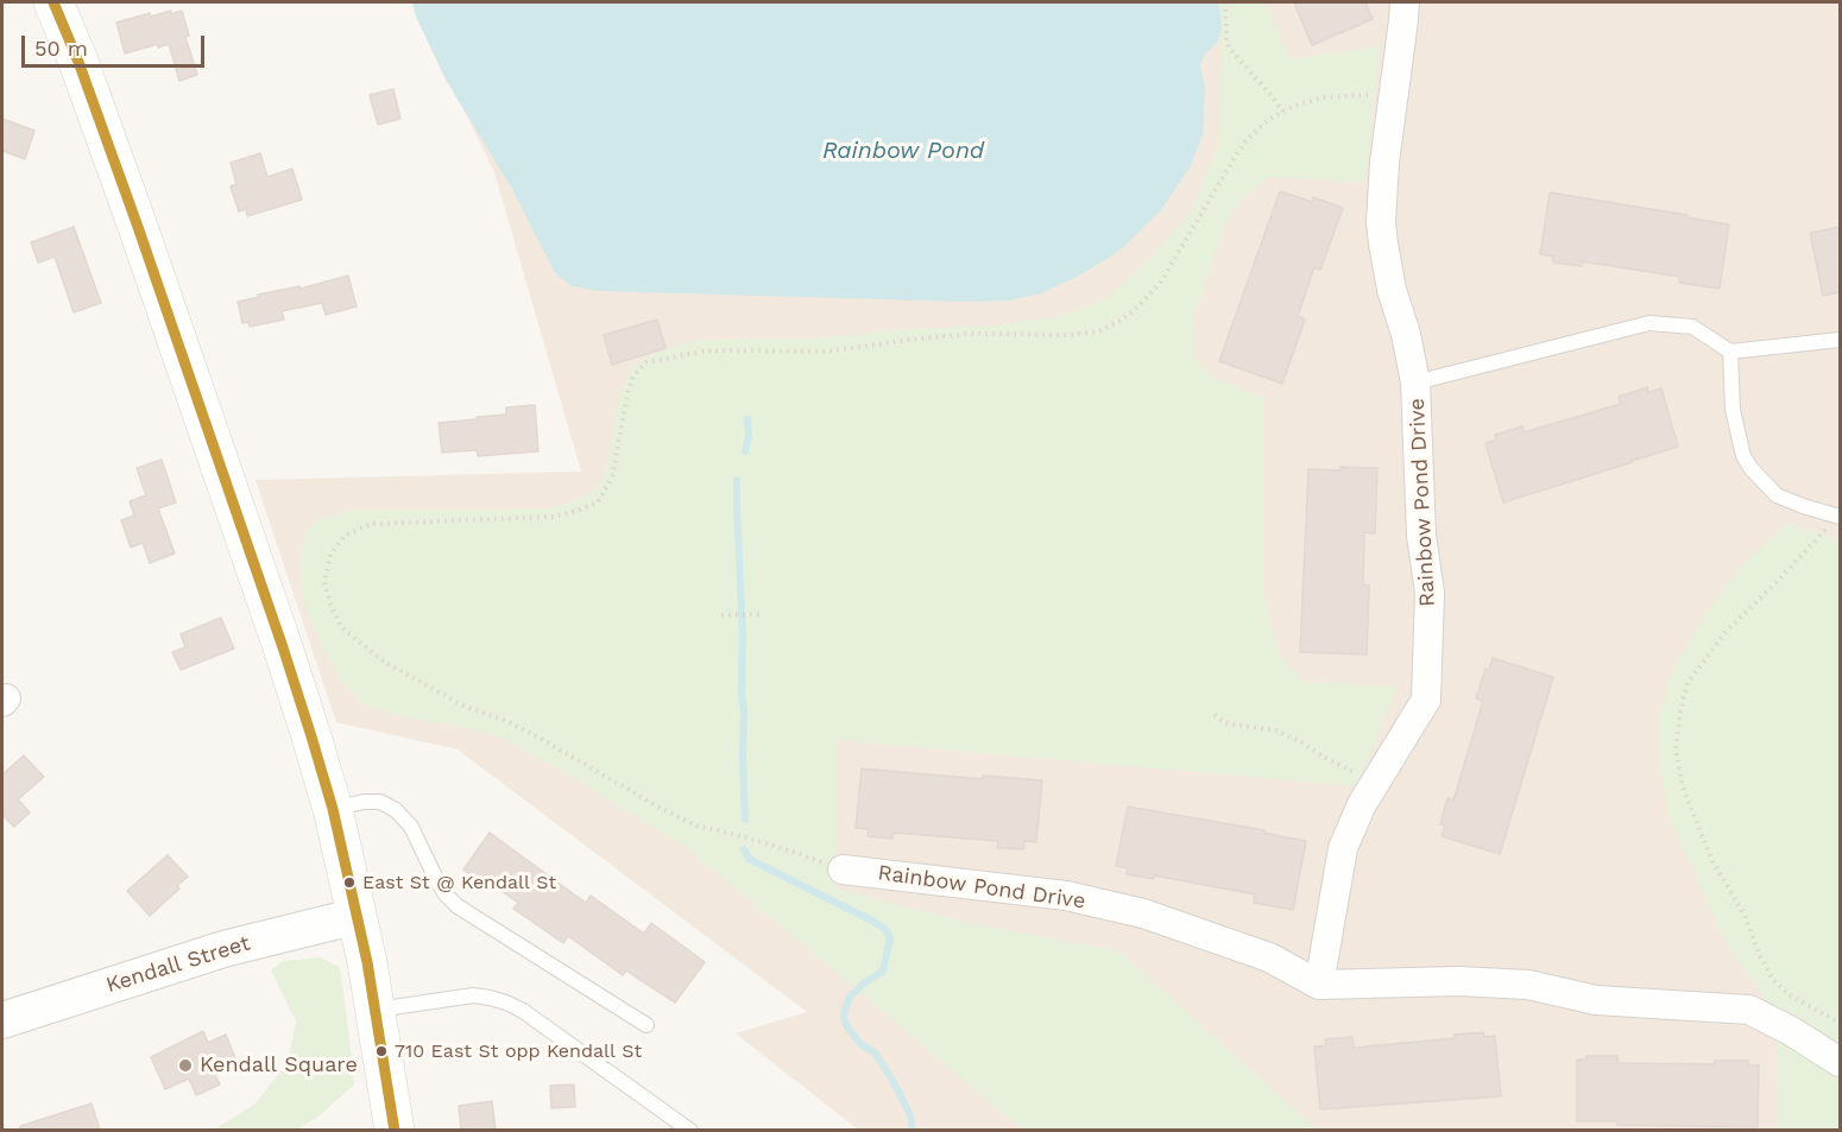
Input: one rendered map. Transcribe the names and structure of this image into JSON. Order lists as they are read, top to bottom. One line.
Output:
{"streets":{"street":["Rainbow Pond Drive","Kendall Street"]},"water":["Rainbow Pond"],"places":["East St @ Kendall St","710 East St opp Kendall St","Kendall Square"],"scale_bar":"50 m"}
